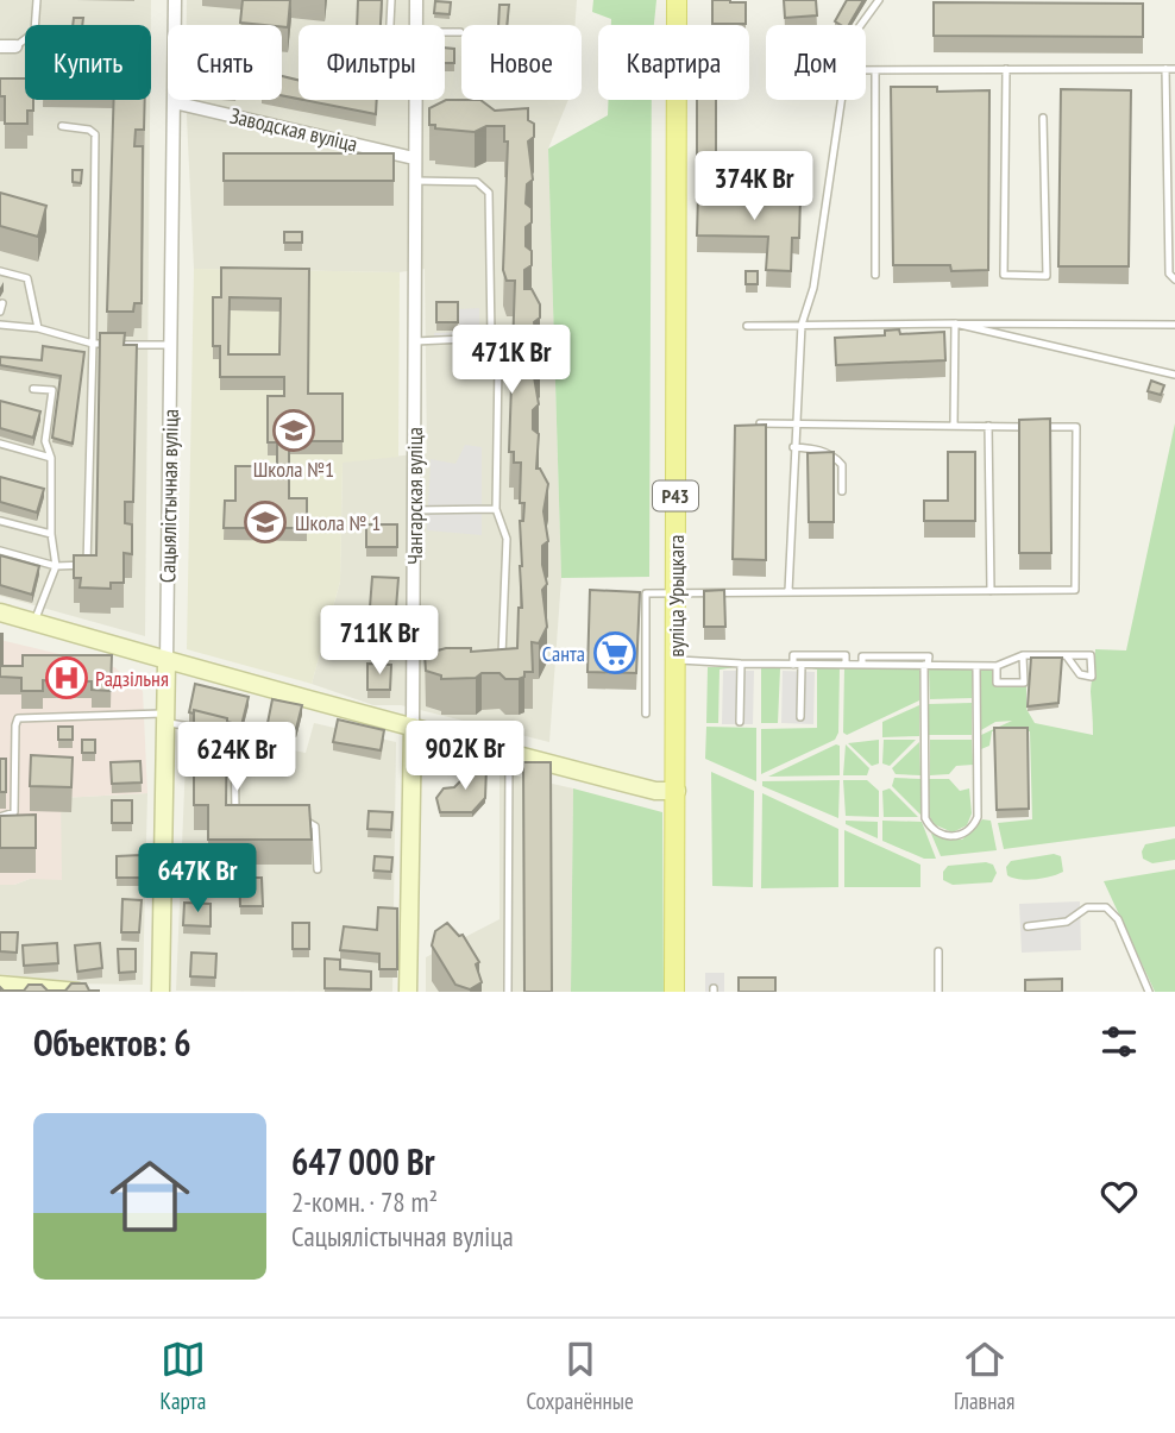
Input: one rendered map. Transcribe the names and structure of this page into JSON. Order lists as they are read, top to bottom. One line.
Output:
{"streets":{"main road":["Сацыялістычная вуліца","Чангарская вуліца","Р43","вуліца Урыцкага"],"street":["Заводская вуліца"]},"crossings":[["Заводская вуліца","Сацыялістычная вуліца"],["Заводская вуліца","Чангарская вуліца"]],"places":{"school or university":["Школа №1","Школа № 1"],"supermarket":["Санта"],"hospital":["Радзільня"]},"page":{"chip":["Купить","Снять","Фильтры","Новое","Квартира","Дом"],"price":["374K Br","471K Br","711K Br","902K Br","624K Br","647K Br"],"heading":"Объектов: 6","list":[{"name":"647 000 Br","note":"2-комн. · 78 m² · Сацыялістычная вуліца"}],"tabs":["Карта","Сохранённые","Главная"]}}
